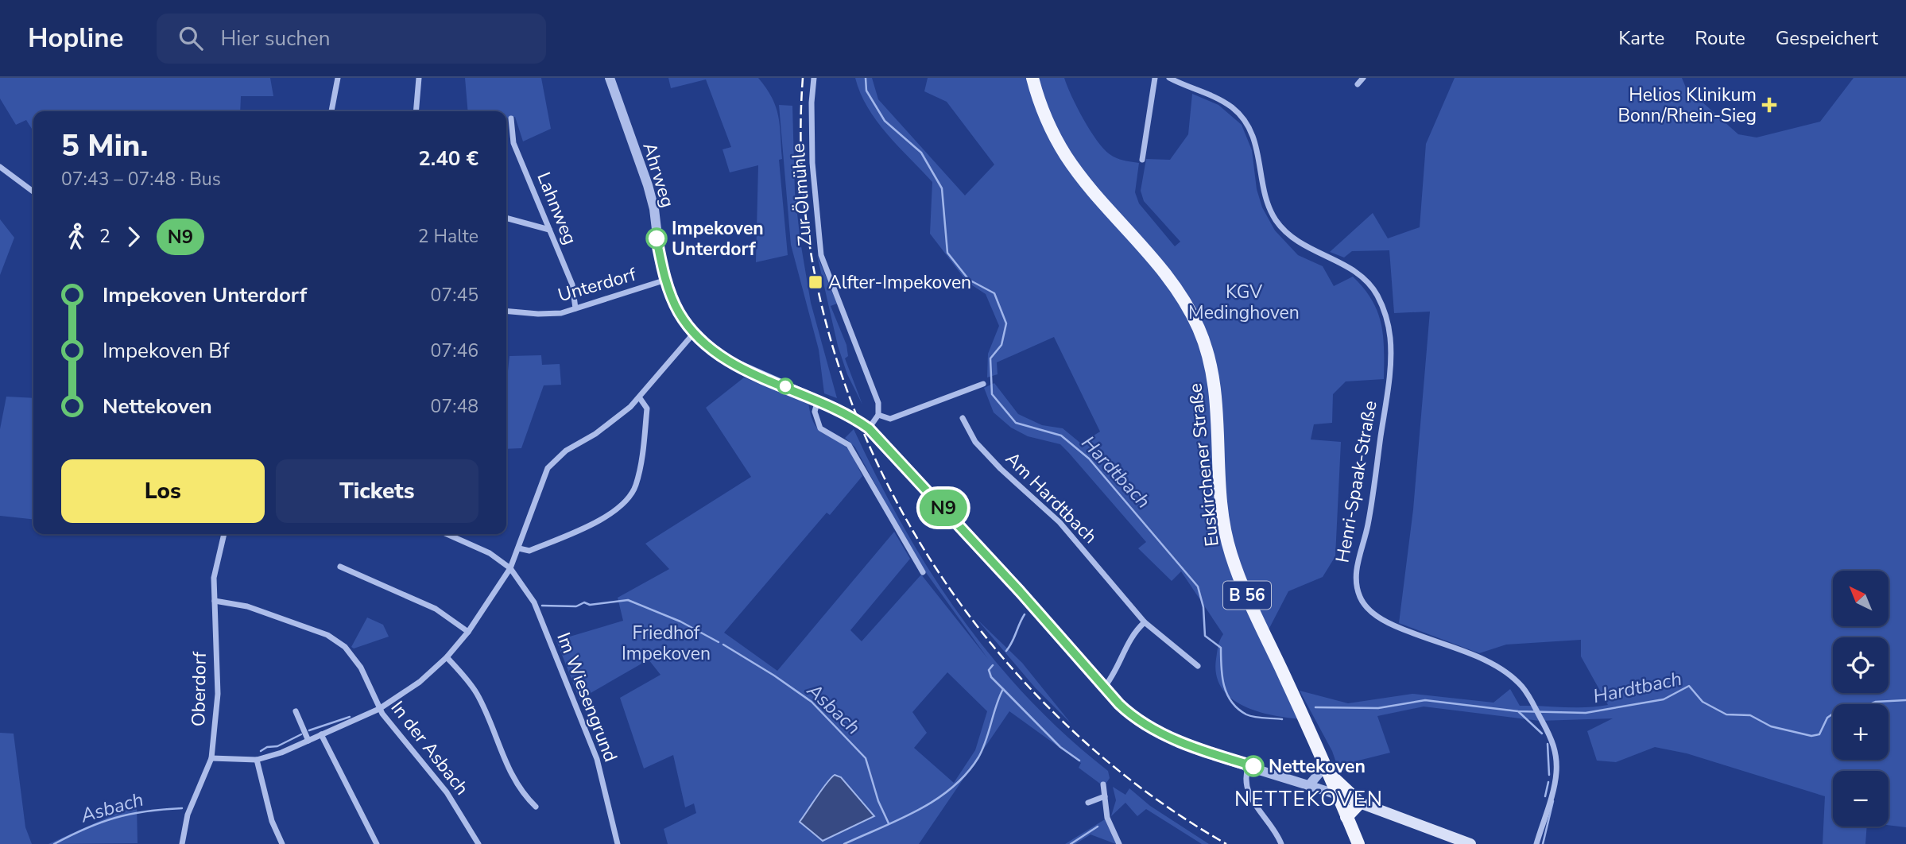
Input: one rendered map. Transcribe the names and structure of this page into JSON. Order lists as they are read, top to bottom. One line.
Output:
{"streets":{"main road":["Euskirchener Straße","B 56"],"street":["Ahrweg","Zur Ölmühle","Lahnweg","Unterdorf","Henri-Spaak-Straße","Am Hardtbach","Oberdorf","Im Wiesengrund","In der Asbach"]},"crossings":[["Ahrweg","Unterdorf"],["Ahrweg","Euskirchener Straße"],["Lahnweg","Unterdorf"],["Oberdorf","In der Asbach"]],"districts":["NETTEKOVEN"],"water":["Hardtbach","Asbach"],"parks":["KGV Medinghoven","Friedhof Impekoven"],"places":{"health":["Helios Klinikum Bonn/Rhein-Sieg"],"other":["Impekoven Unterdorf","Nettekoven"],"transit":["Alfter-Impekoven"]},"lines":["bus line N9"],"north":"top left","page":{"header":"Hopline","search":"Hier suchen","nav":["Karte","Route","Gespeichert"],"on_map":"N9","heading":["5 Min.","07:43 – 07:48 · Bus","2.40 €"],"legs":["2","N9","2 Halte"],"list":[{"name":"Impekoven Unterdorf","value":"07:45"},{"name":"Impekoven Bf","value":"07:46"},{"name":"Nettekoven","value":"07:48"}],"buttons":["Los","Tickets"],"map_buttons":["+","−"]}}
